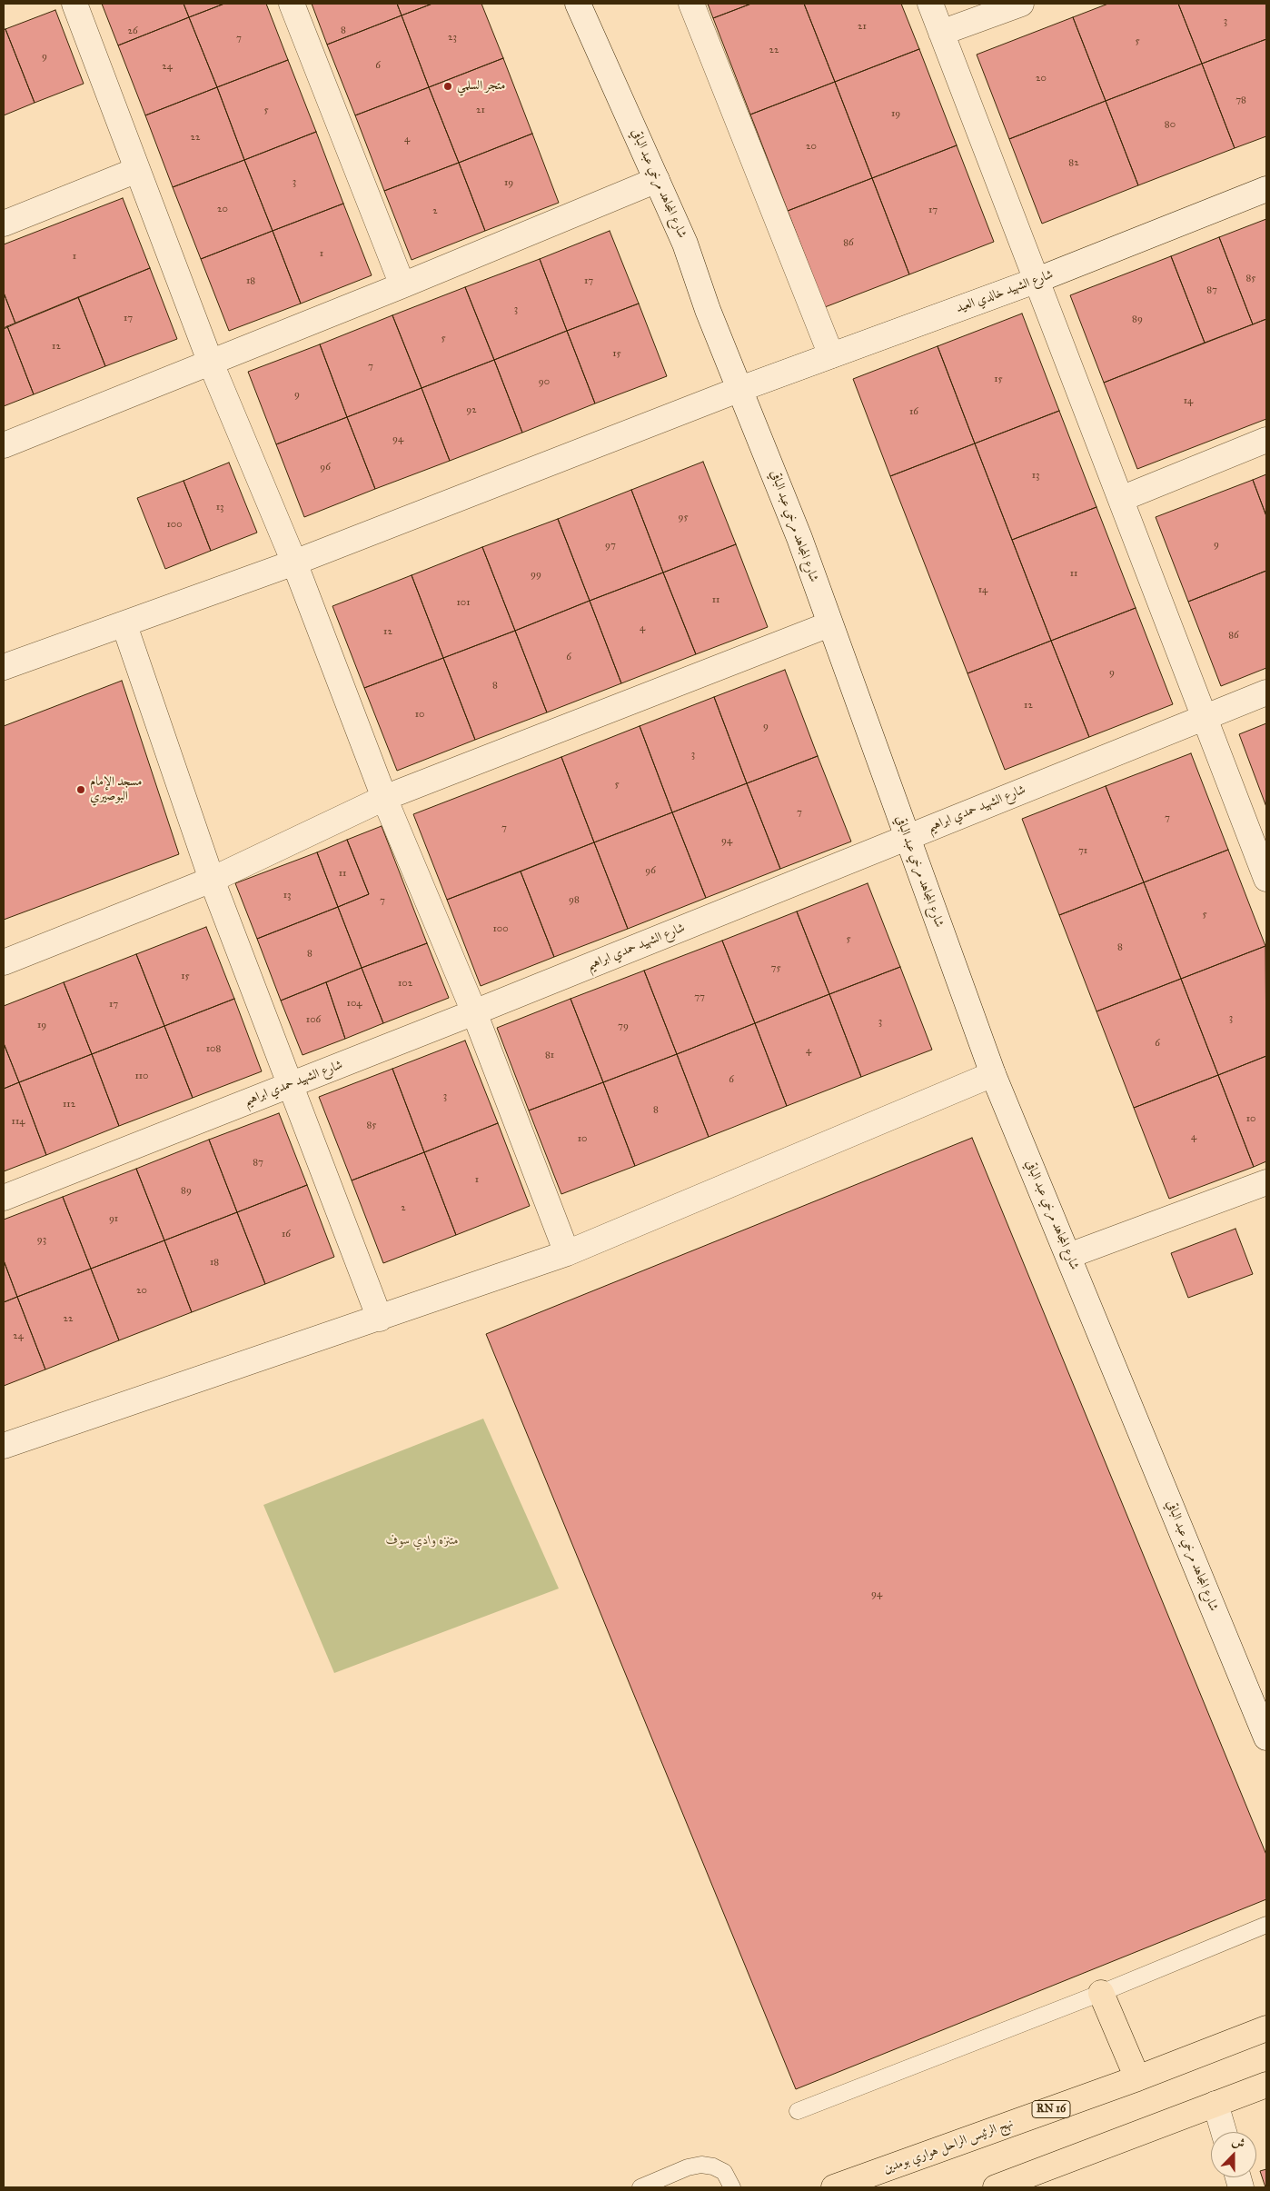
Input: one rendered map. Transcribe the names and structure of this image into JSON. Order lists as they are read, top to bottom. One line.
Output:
{"streets":{"main road":["RN 16","نهج الرئيس الراحل هواري بومدين"],"street":["شارع المجاهد مرخي عبد الباقي","شارع الشهيد خالدي العيد","شارع الشهيد حمدي ابراهيم"]},"crossings":[["شارع المجاهد مرخي عبد الباقي","شارع الشهيد خالدي العيد"],["شارع المجاهد مرخي عبد الباقي","شارع الشهيد حمدي ابراهيم"]],"parks":["متنزه وادي سوف"],"places":["متجر السلمي","مسجد الإمام البوصيري"],"house_numbers":["3","21","8","26","23","7","5","22","9","6","24","20","78","5","21","19","80","22","4","20","82","3","19","20","17","2","86","1","1","85","18","17","87","3","17","89","5","12","15","7","15","90","9","14","92","16","94","96","13","13","95","100","9","97","11","99","14","11","101","4","12","86","6","9","8","12","10","9","3","5","7","7","7","94","71","96","11","13","98","7","5","100","5","8","8","75","15","102","77","104","17","3","106","3","19","79","6","108","4","81","110","6","3","112","8","10","114","85","4","10","87","1","89","2","91","16","93","18","20","22","24","94"],"north":"top"}
